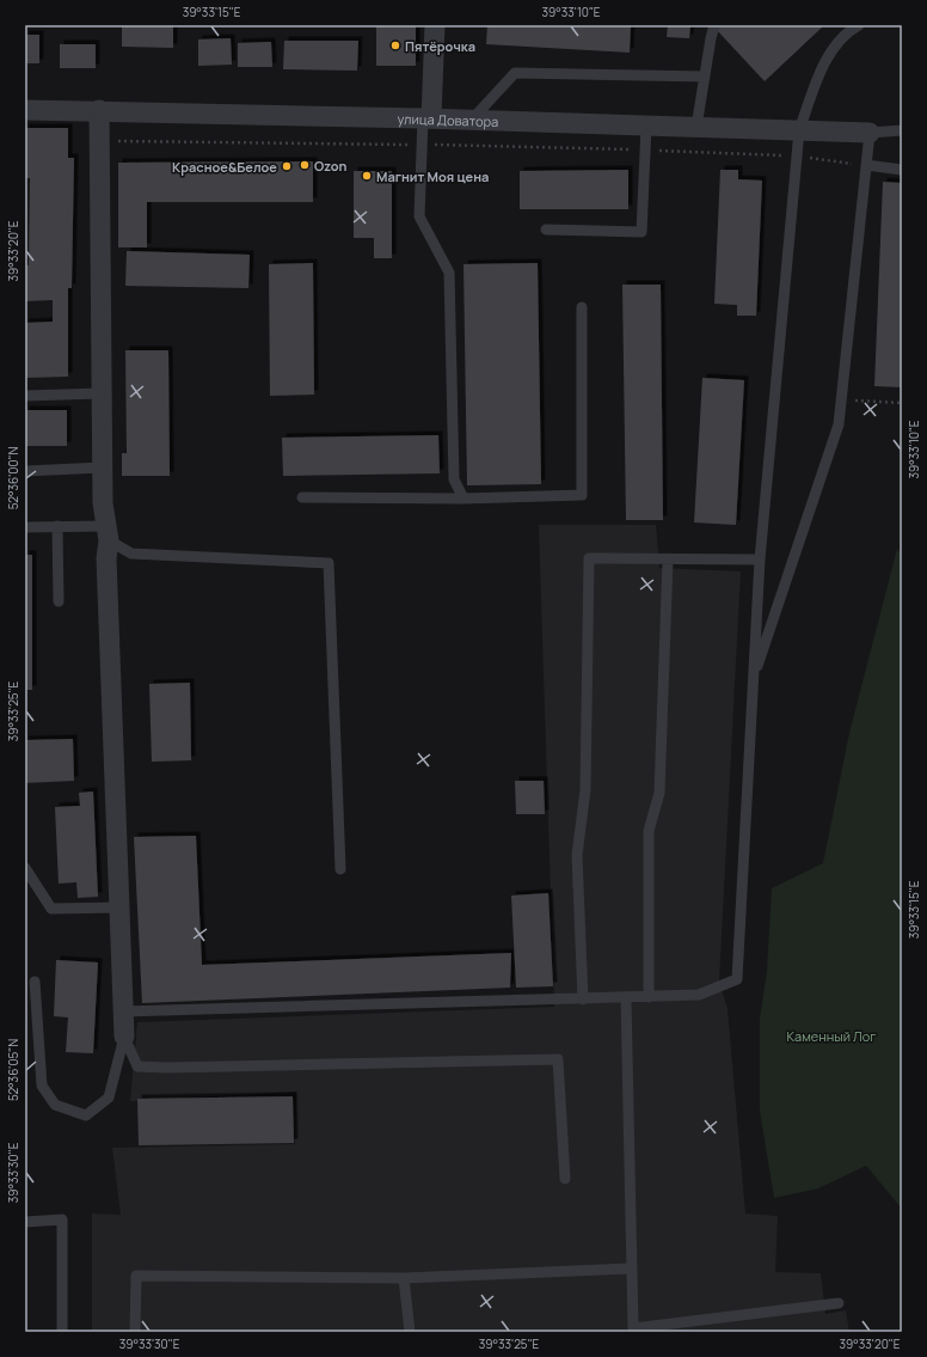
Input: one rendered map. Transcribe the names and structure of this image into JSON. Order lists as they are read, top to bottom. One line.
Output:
{"streets":{"street":["улица Доватора"]},"parks":["Каменный Лог"],"places":["Пятёрочка","Ozon","Красное&Белое","Магнит Моя цена"],"coordinates":["39°33'15\"E","39°33'10\"E","39°33'20\"E","52°36'00\"N","39°33'25\"E","52°36'05\"N","39°33'30\"E"]}
